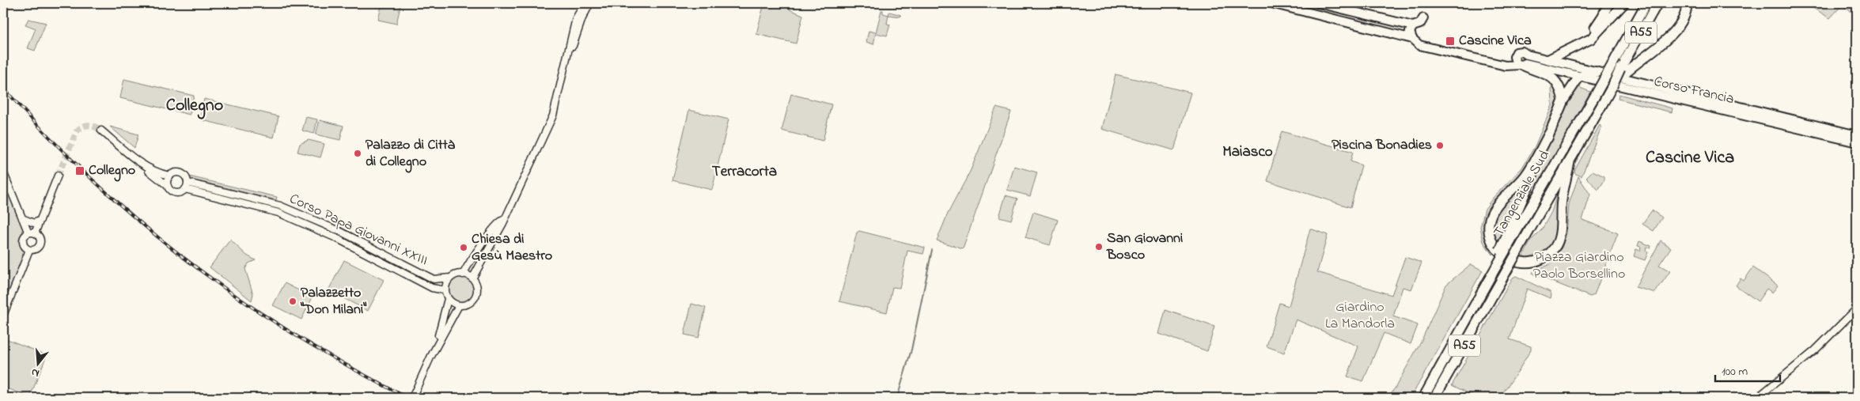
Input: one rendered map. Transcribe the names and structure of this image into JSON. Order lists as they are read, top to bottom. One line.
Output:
{"streets":{"highway":["A55","Tangenziale Sud"],"main road":["Corso Francia"],"street":["Corso Papa Giovanni XXIII"]},"districts":["Collegno","Maiasco","Cascine Vica","Terracorta"],"parks":["Piazza Giardino Paolo Borsellino","Giardino La Mandorla"],"places":{"transit":["Cascine Vica","Collegno"],"other":["Piscina Bonadies","Palazzo di Città di Collegno","San Giovanni Bosco","Chiesa di Gesù Maestro","Palazzetto \"Don Milani\""]},"scale_bar":"100 m","north":"bottom"}
